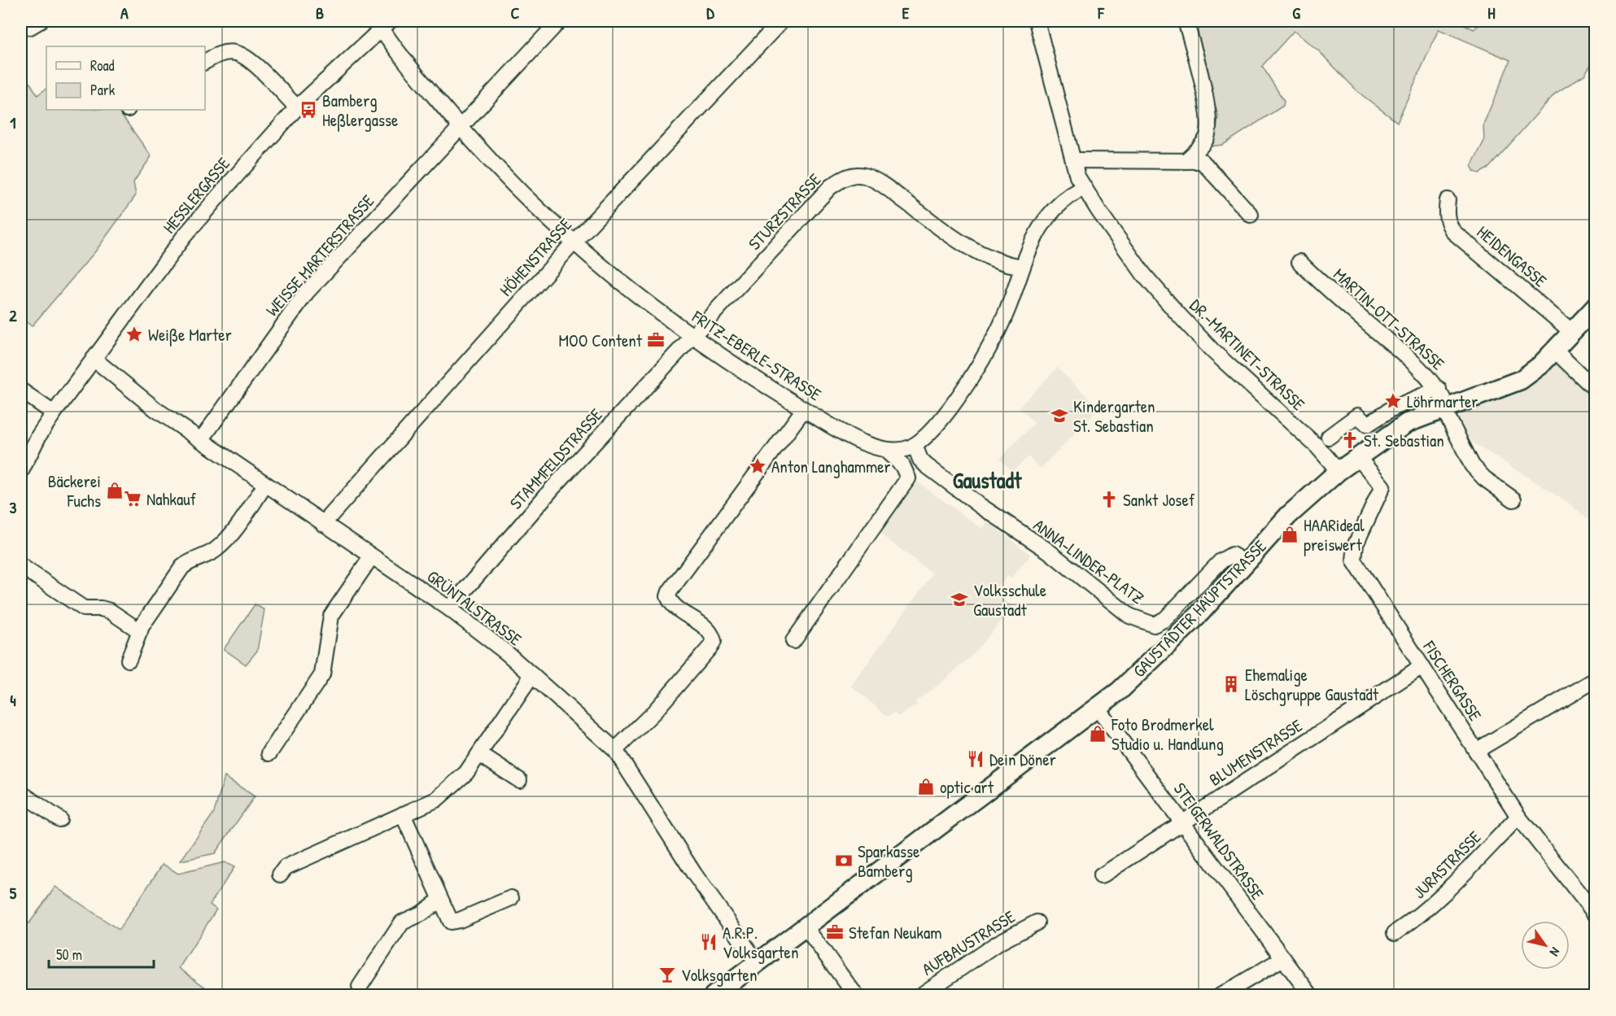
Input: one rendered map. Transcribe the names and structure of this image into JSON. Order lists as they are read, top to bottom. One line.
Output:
{"streets":{"street":["HESSLERGASSE","STURZSTRASSE","WEISSE MARTERSTRASSE","HEIDENGASSE","HÖHENSTRASSE","MARTIN-OTT-STRASSE","DR.-MARTINET-STRASSE","FRITZ-EBERLE-STRASSE","STAMMFELDSTRASSE","ANNA-LINDER-PLATZ","GRÜNTALSTRASSE","GAUSTADTER HAUPTSTRASSE","FISCHERGASSE","BLUMENSTRASSE","STEIGERWALDSTRASSE","JURASTRASSE","AUFBAUSTRASSE"]},"crossings":[["HESSLERGASSE","FRITZ-EBERLE-STRASSE"],["HESSLERGASSE","GRÜNTALSTRASSE"],["STURZSTRASSE","FRITZ-EBERLE-STRASSE"],["STURZSTRASSE","STAMMFELDSTRASSE"],["WEISSE MARTERSTRASSE","FRITZ-EBERLE-STRASSE"],["WEISSE MARTERSTRASSE","GRÜNTALSTRASSE"],["HEIDENGASSE","GAUSTADTER HAUPTSTRASSE"],["HÖHENSTRASSE","FRITZ-EBERLE-STRASSE"],["HÖHENSTRASSE","GRÜNTALSTRASSE"],["MARTIN-OTT-STRASSE","GAUSTADTER HAUPTSTRASSE"],["DR.-MARTINET-STRASSE","GAUSTADTER HAUPTSTRASSE"],["FRITZ-EBERLE-STRASSE","STAMMFELDSTRASSE"],["STAMMFELDSTRASSE","GRÜNTALSTRASSE"],["ANNA-LINDER-PLATZ","GAUSTADTER HAUPTSTRASSE"],["GRÜNTALSTRASSE","GAUSTADTER HAUPTSTRASSE"],["GAUSTADTER HAUPTSTRASSE","FISCHERGASSE"],["GAUSTADTER HAUPTSTRASSE","STEIGERWALDSTRASSE"],["FISCHERGASSE","BLUMENSTRASSE"],["FISCHERGASSE","JURASTRASSE"],["BLUMENSTRASSE","STEIGERWALDSTRASSE"]],"districts":["Gaustadt"],"places":{"bus stop":["Bamberg Heßlergasse"],"place":["Weiße Marter","Löhrmarter","Anton Langhammer"],"office":["MOO Content","Stefan Neukam"],"school or university":["Kindergarten St. Sebastian","Volksschule Gaustadt"],"church":["St. Sebastian","Sankt Josef"],"shop":["Bäckerei Fuchs","HAARideal preiswert","Foto Brodmerkel Studio u. Handlung","optic art"],"supermarket":["Nahkauf"],"building":["Ehemalige Löschgruppe Gaustadt"],"restaurant":["Dein Döner","A.R.P. Volksgarten"],"bank":["Sparkasse Bamberg"],"bar":["Volksgarten"]},"legend":["Road","Park"],"scale_bar":"50 m","north":"bottom right","grid":{"columns":["A","B","C","D","E","F","G","H"],"rows":["1","2","3","4","5"]}}
